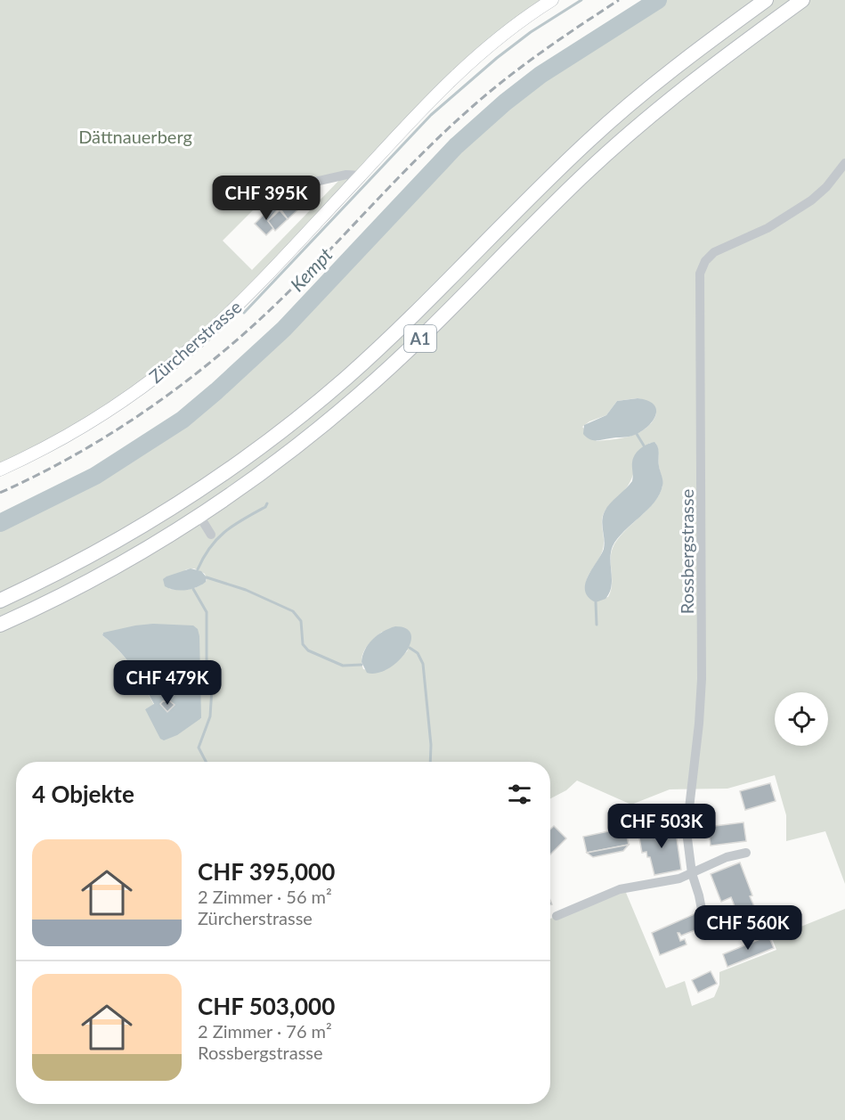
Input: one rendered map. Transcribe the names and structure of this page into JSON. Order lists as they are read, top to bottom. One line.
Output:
{"streets":{"highway":["A1"],"main road":["Zürcherstrasse"],"street":["Rossbergstrasse"]},"water":["Kempt"],"parks":["Dättnauerberg"],"page":{"price":["CHF 395K","CHF 479K","CHF 503K","CHF 560K"],"heading":"4 Objekte","list":[{"name":"CHF 395,000","note":"2 Zimmer · 56 m² · Zürcherstrasse"},{"name":"CHF 503,000","note":"2 Zimmer · 76 m² · Rossbergstrasse"}]}}
